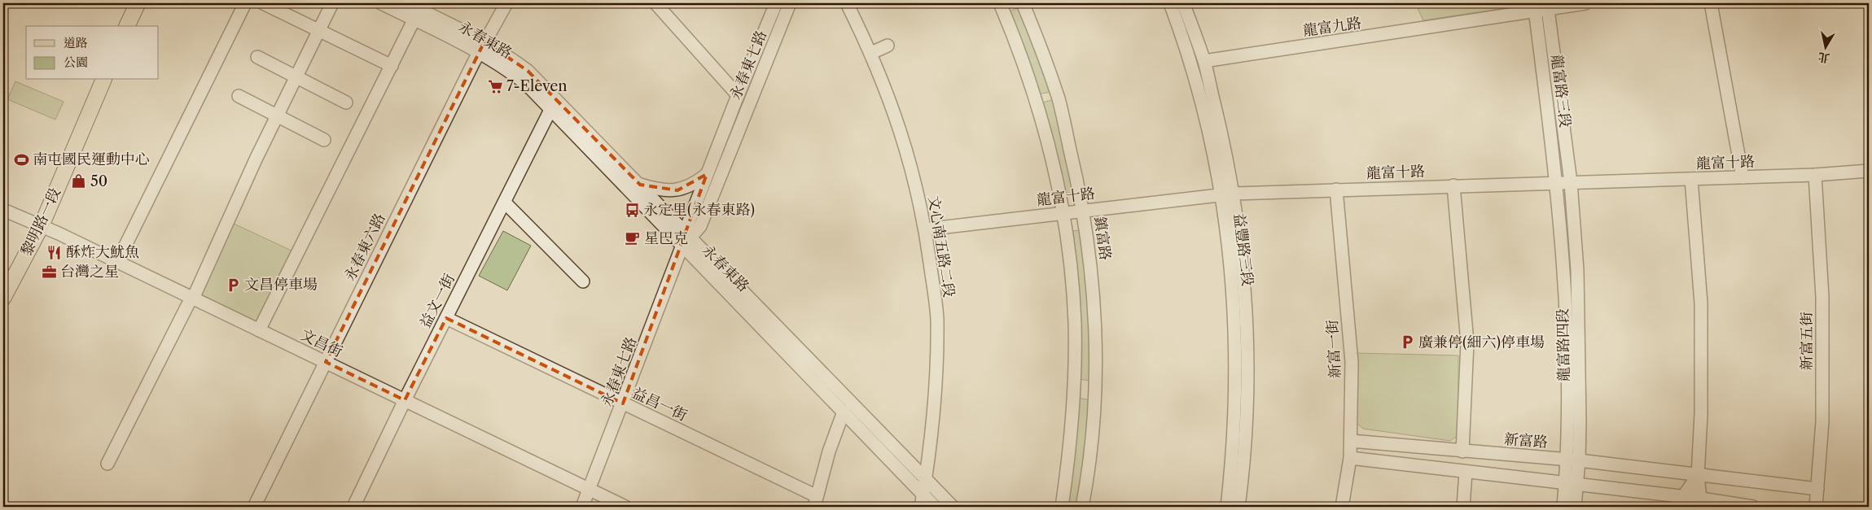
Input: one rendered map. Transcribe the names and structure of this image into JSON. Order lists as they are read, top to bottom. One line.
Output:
{"streets":{"main road":["黎明路一段"],"street":["龍富九路","永春東路","永春東七路","龍富路三段","龍富十路","鎮富路","文心南五路二段","永春東六路","益豐路三段","益文一街","新富五街","文昌街","龍富路四段","新富一街","益昌一街","新富路"]},"crossings":[["龍富九路","龍富路三段"],["龍富九路","益豐路三段"],["永春東路","永春東七路"],["永春東路","文心南五路二段"],["永春東路","永春東六路"],["永春東路","益文一街"],["永春東七路","文昌街"],["永春東七路","益昌一街"],["龍富路三段","龍富十路"],["龍富路三段","龍富路四段"],["龍富十路","鎮富路"],["龍富十路","文心南五路二段"],["龍富十路","益豐路三段"],["龍富十路","新富五街"],["龍富十路","龍富路四段"],["龍富十路","新富一街"],["黎明路一段","文昌街"],["永春東六路","文昌街"],["益文一街","文昌街"],["益文一街","益昌一街"],["新富五街","新富路"],["龍富路四段","新富路"],["新富一街","新富路"]],"places":{"supermarket":["7-Eleven"],"sports":["南屯國民運動中心"],"shop":["50"],"bus stop":["永定里(永春東路)"],"cafe":["星巴克"],"restaurant":["酥炸大魷魚"],"office":["台灣之星"],"parking":["文昌停車場","廣兼停(細六)停車場"]},"legend":["道路","公園"],"north":"bottom"}
